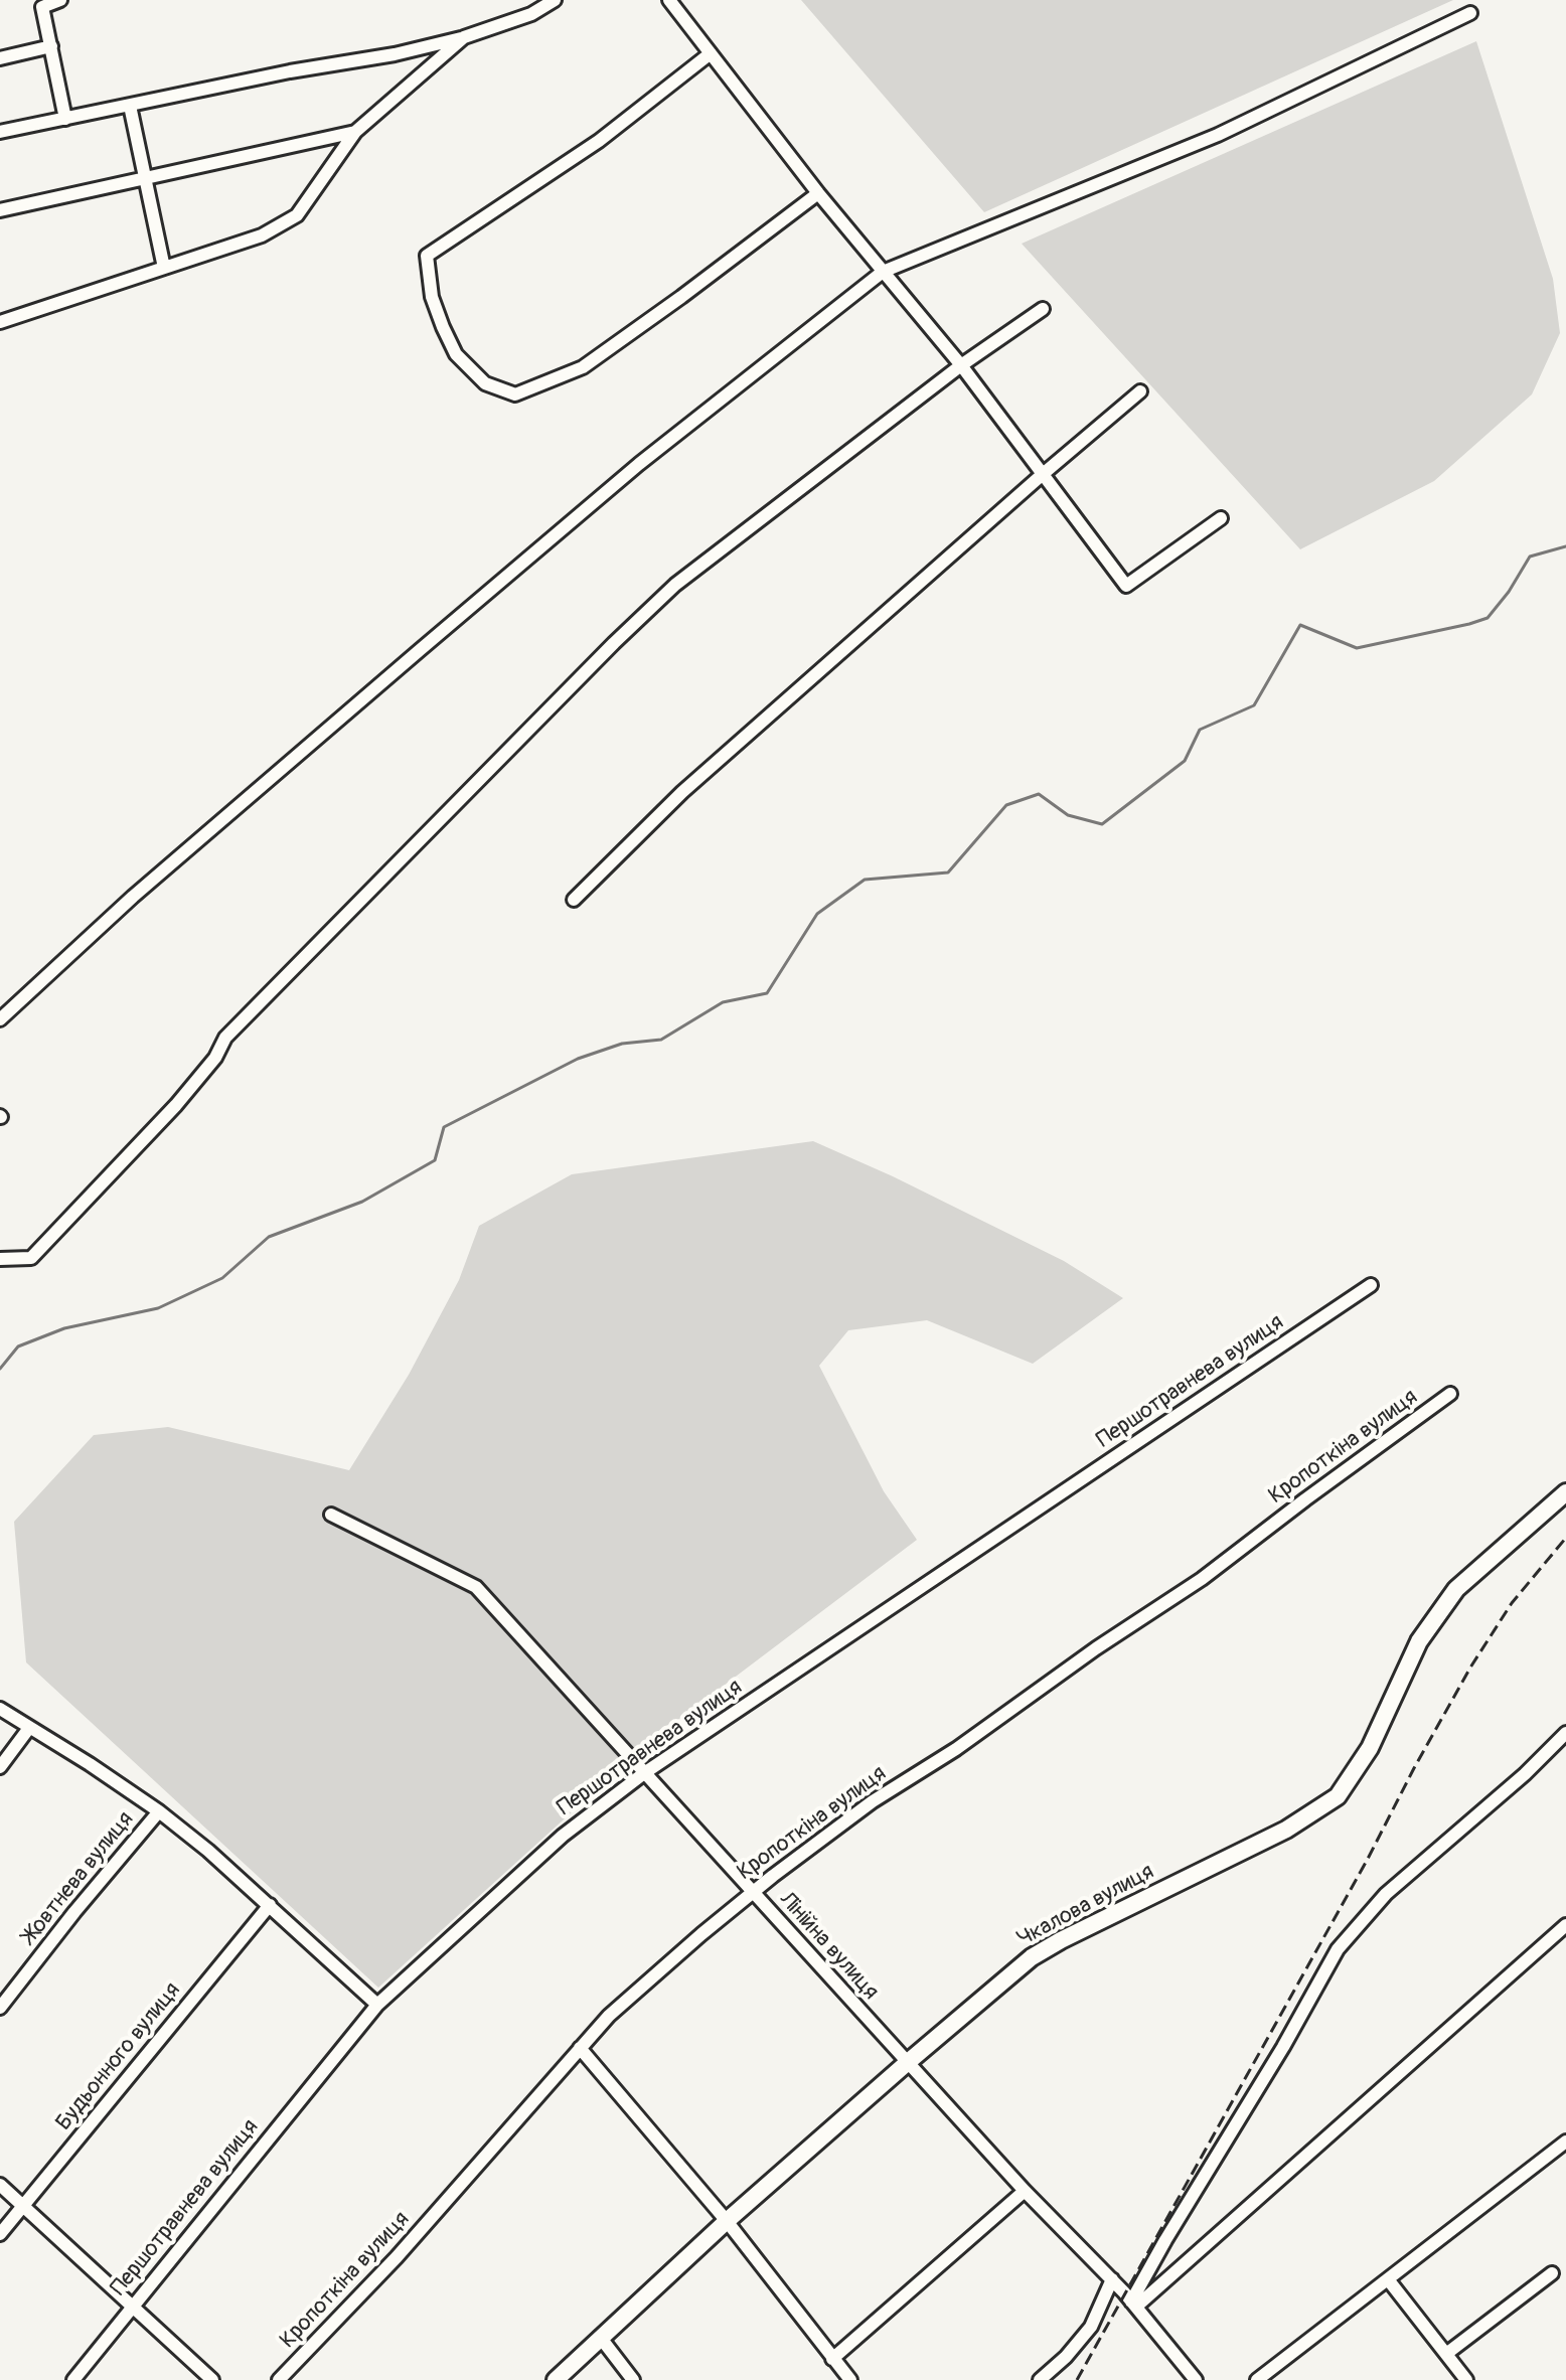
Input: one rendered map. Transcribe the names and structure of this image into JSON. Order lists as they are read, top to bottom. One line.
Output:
{"streets":{"main road":["Чкалова вулиця"],"street":["Першотравнева вулиця","Кропоткіна вулиця","Жовтнева вулиця","Лінійна вулиця","Будьонного вулиця"]},"crossings":[["Першотравнева вулиця","Лінійна вулиця"],["Кропоткіна вулиця","Лінійна вулиця"],["Чкалова вулиця","Лінійна вулиця"]]}
